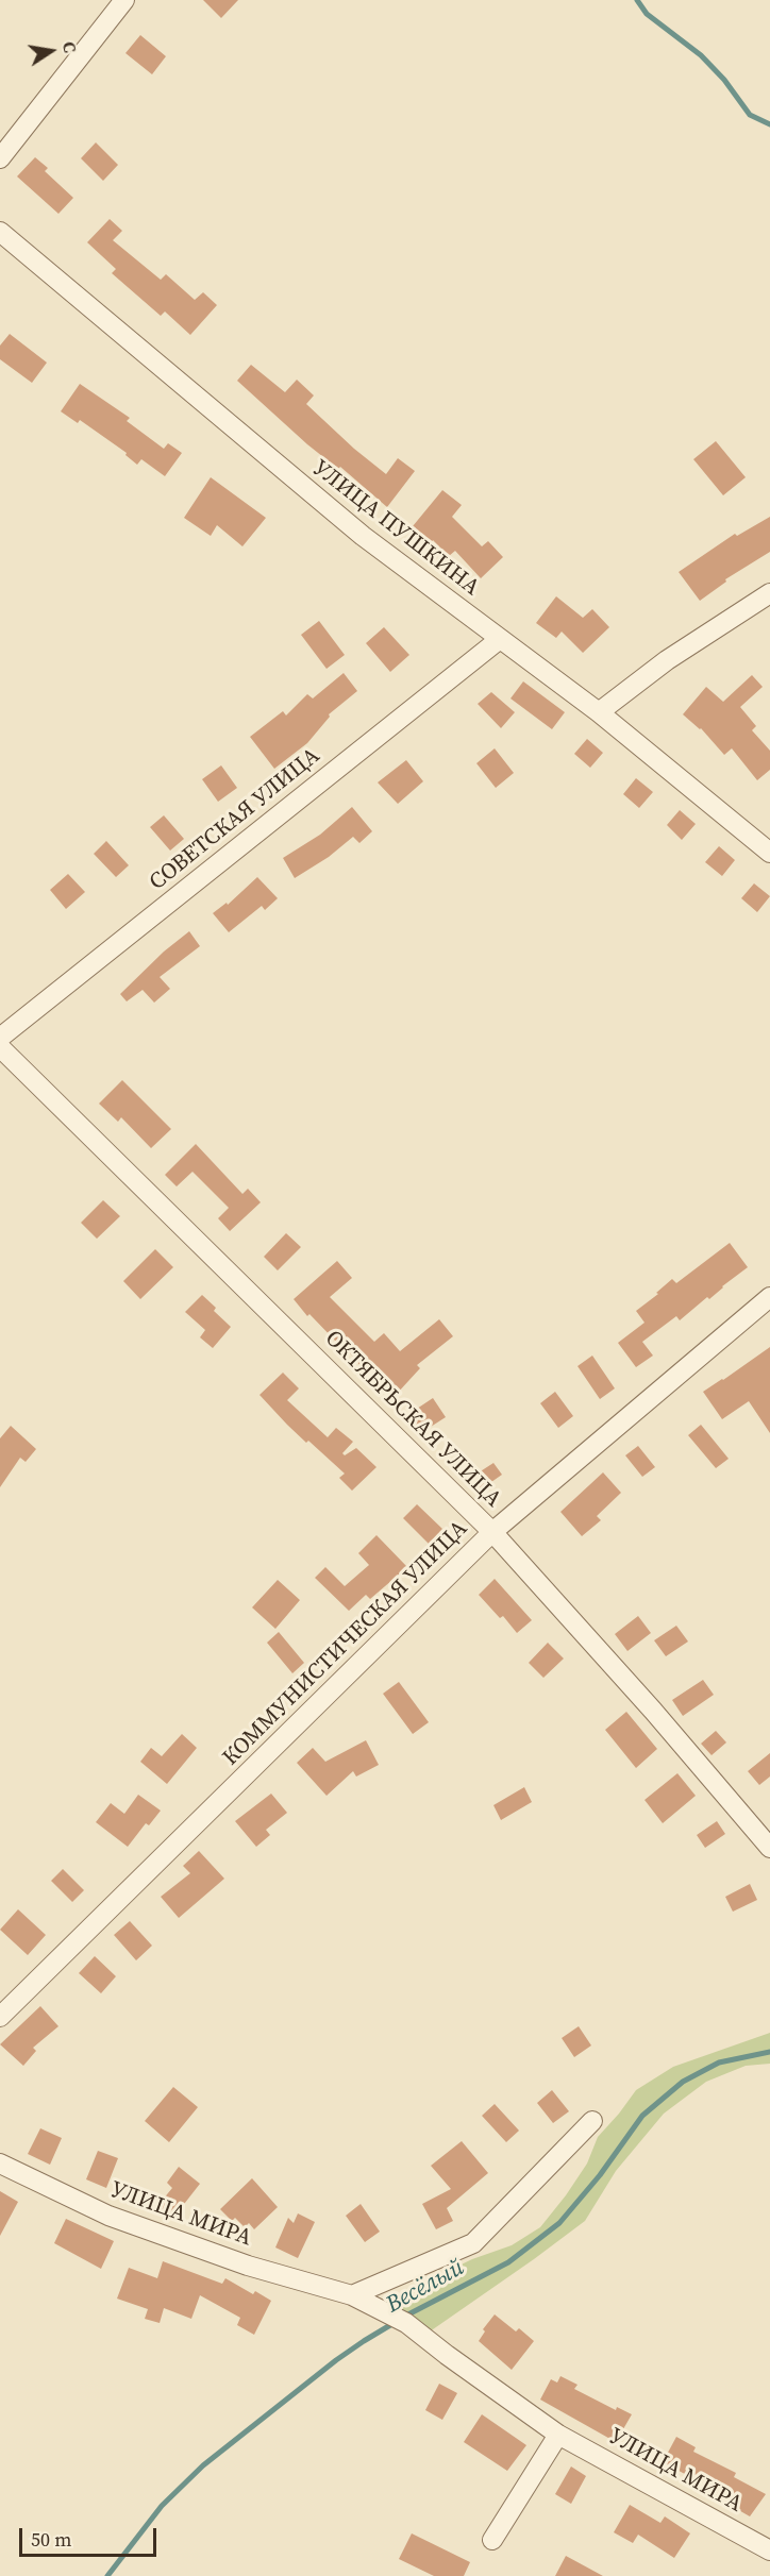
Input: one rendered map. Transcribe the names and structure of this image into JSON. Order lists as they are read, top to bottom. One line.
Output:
{"streets":{"street":["УЛИЦА ПУШКИНА","СОВЕТСКАЯ УЛИЦА","ОКТЯБРЬСКАЯ УЛИЦА","КОММУНИСТИЧЕСКАЯ УЛИЦА","УЛИЦА МИРА"]},"crossings":[["УЛИЦА ПУШКИНА","СОВЕТСКАЯ УЛИЦА"],["ОКТЯБРЬСКАЯ УЛИЦА","КОММУНИСТИЧЕСКАЯ УЛИЦА"]],"water":["Весёлый"],"scale_bar":"50 m","north":"right"}
